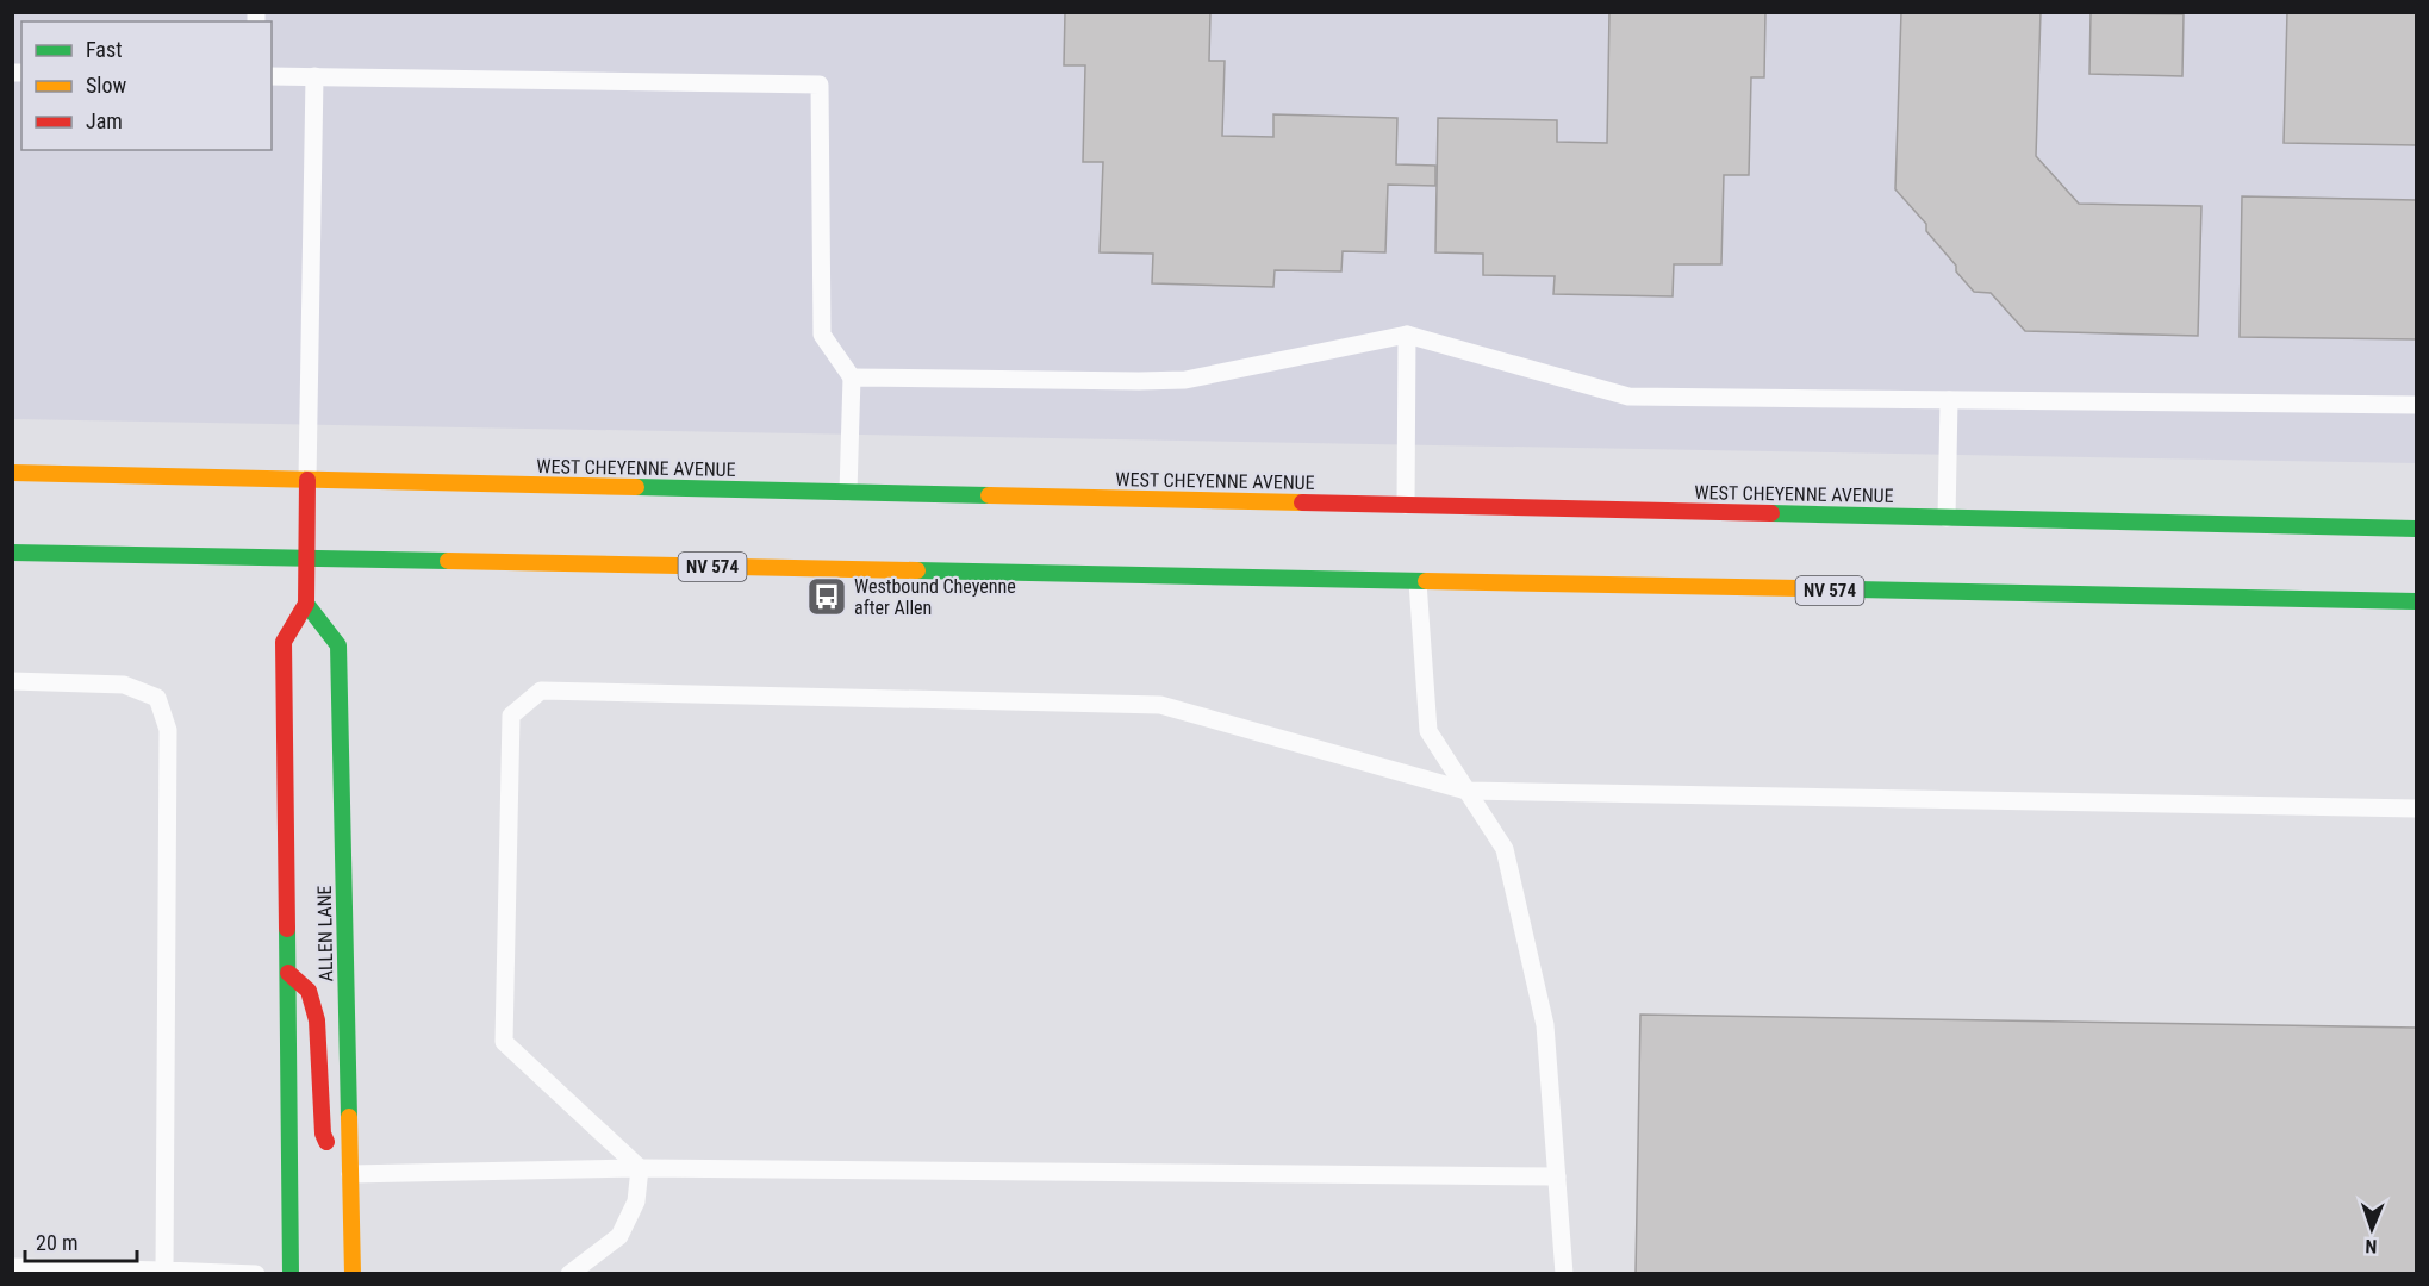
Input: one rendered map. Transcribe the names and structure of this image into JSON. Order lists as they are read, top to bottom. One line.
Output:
{"streets":{"main road":["WEST CHEYENNE AVENUE","NV 574","ALLEN LANE"]},"places":{"bus stop":["Westbound Cheyenne after Allen"]},"legend":["Fast","Slow","Jam"],"scale_bar":"20 m","north":"bottom"}
